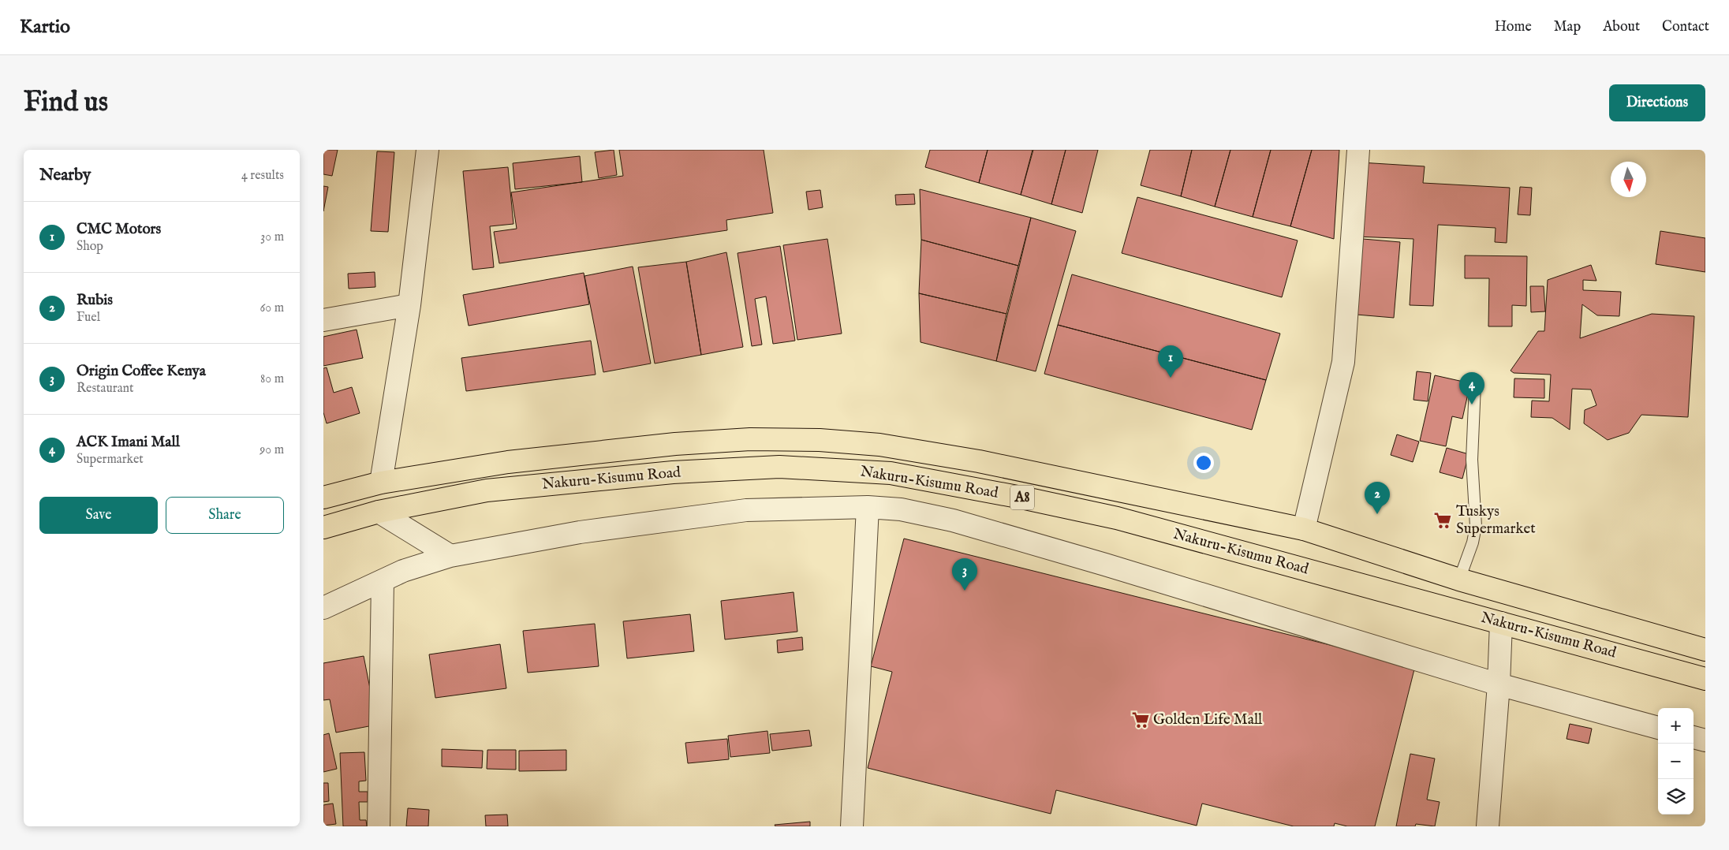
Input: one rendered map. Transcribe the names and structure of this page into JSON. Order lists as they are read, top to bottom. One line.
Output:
{"streets":{"highway":["Nakuru-Kisumu Road","A8"]},"places":{"supermarket":["Tuskys Supermarket","Golden Life Mall"]},"north":"bottom","page":{"header":"Kartio","nav":["Home","Map","About","Contact"],"buttons":["Directions",["Save","Share"]],"title":"Find us","heading":["Nearby","4 results"],"list":[{"mark":"1","name":"CMC Motors","note":"Shop","value":"30 m"},{"mark":"2","name":"Rubis","note":"Fuel","value":"60 m"},{"mark":"3","name":"Origin Coffee Kenya","note":"Restaurant","value":"80 m"},{"mark":"4","name":"ACK Imani Mall","note":"Supermarket","value":"90 m"}],"pins":["1","4","2","3"],"map_buttons":["+","−"]}}
